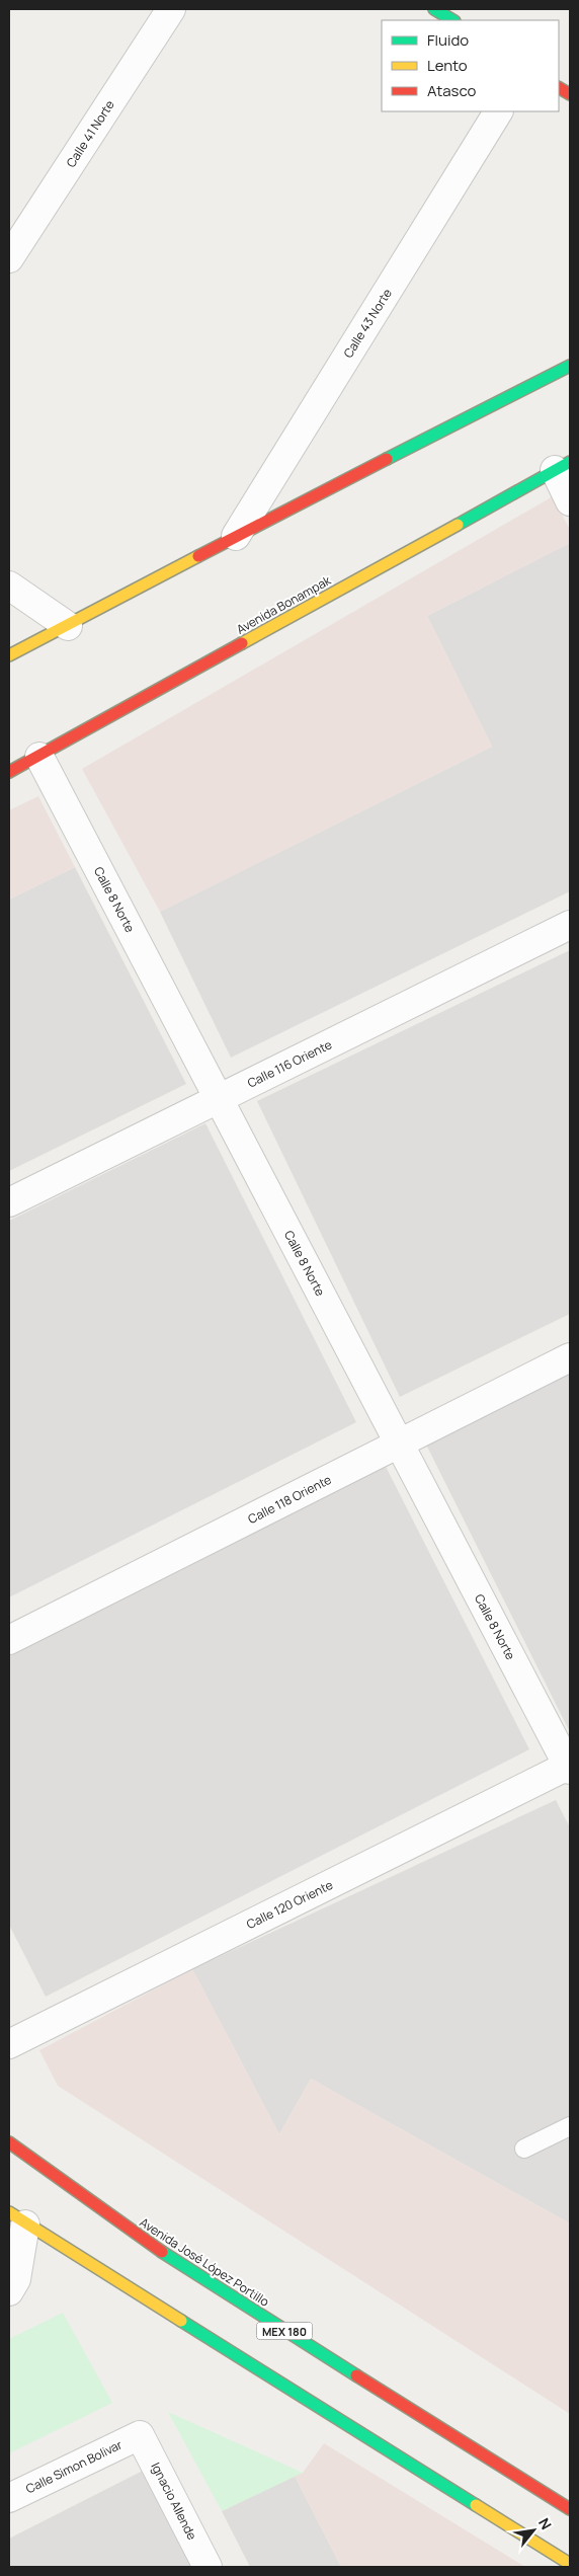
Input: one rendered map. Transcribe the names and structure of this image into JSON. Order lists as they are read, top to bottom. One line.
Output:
{"streets":{"main road":["Avenida Bonampak","Avenida José López Portillo","MEX 180"],"street":["Calle 41 Norte","Calle 43 Norte","Calle 8 Norte","Calle 116 Oriente","Calle 118 Oriente","Calle 120 Oriente","Calle Simon Bolivar","Ignacio Allende"]},"crossings":[["Avenida Bonampak","Calle 8 Norte"],["Calle 8 Norte","Calle 116 Oriente"],["Calle 8 Norte","Calle 118 Oriente"],["Calle 8 Norte","Calle 120 Oriente"],["Calle Simon Bolivar","Ignacio Allende"]],"legend":["Fluido","Lento","Atasco"],"north":"top right"}
